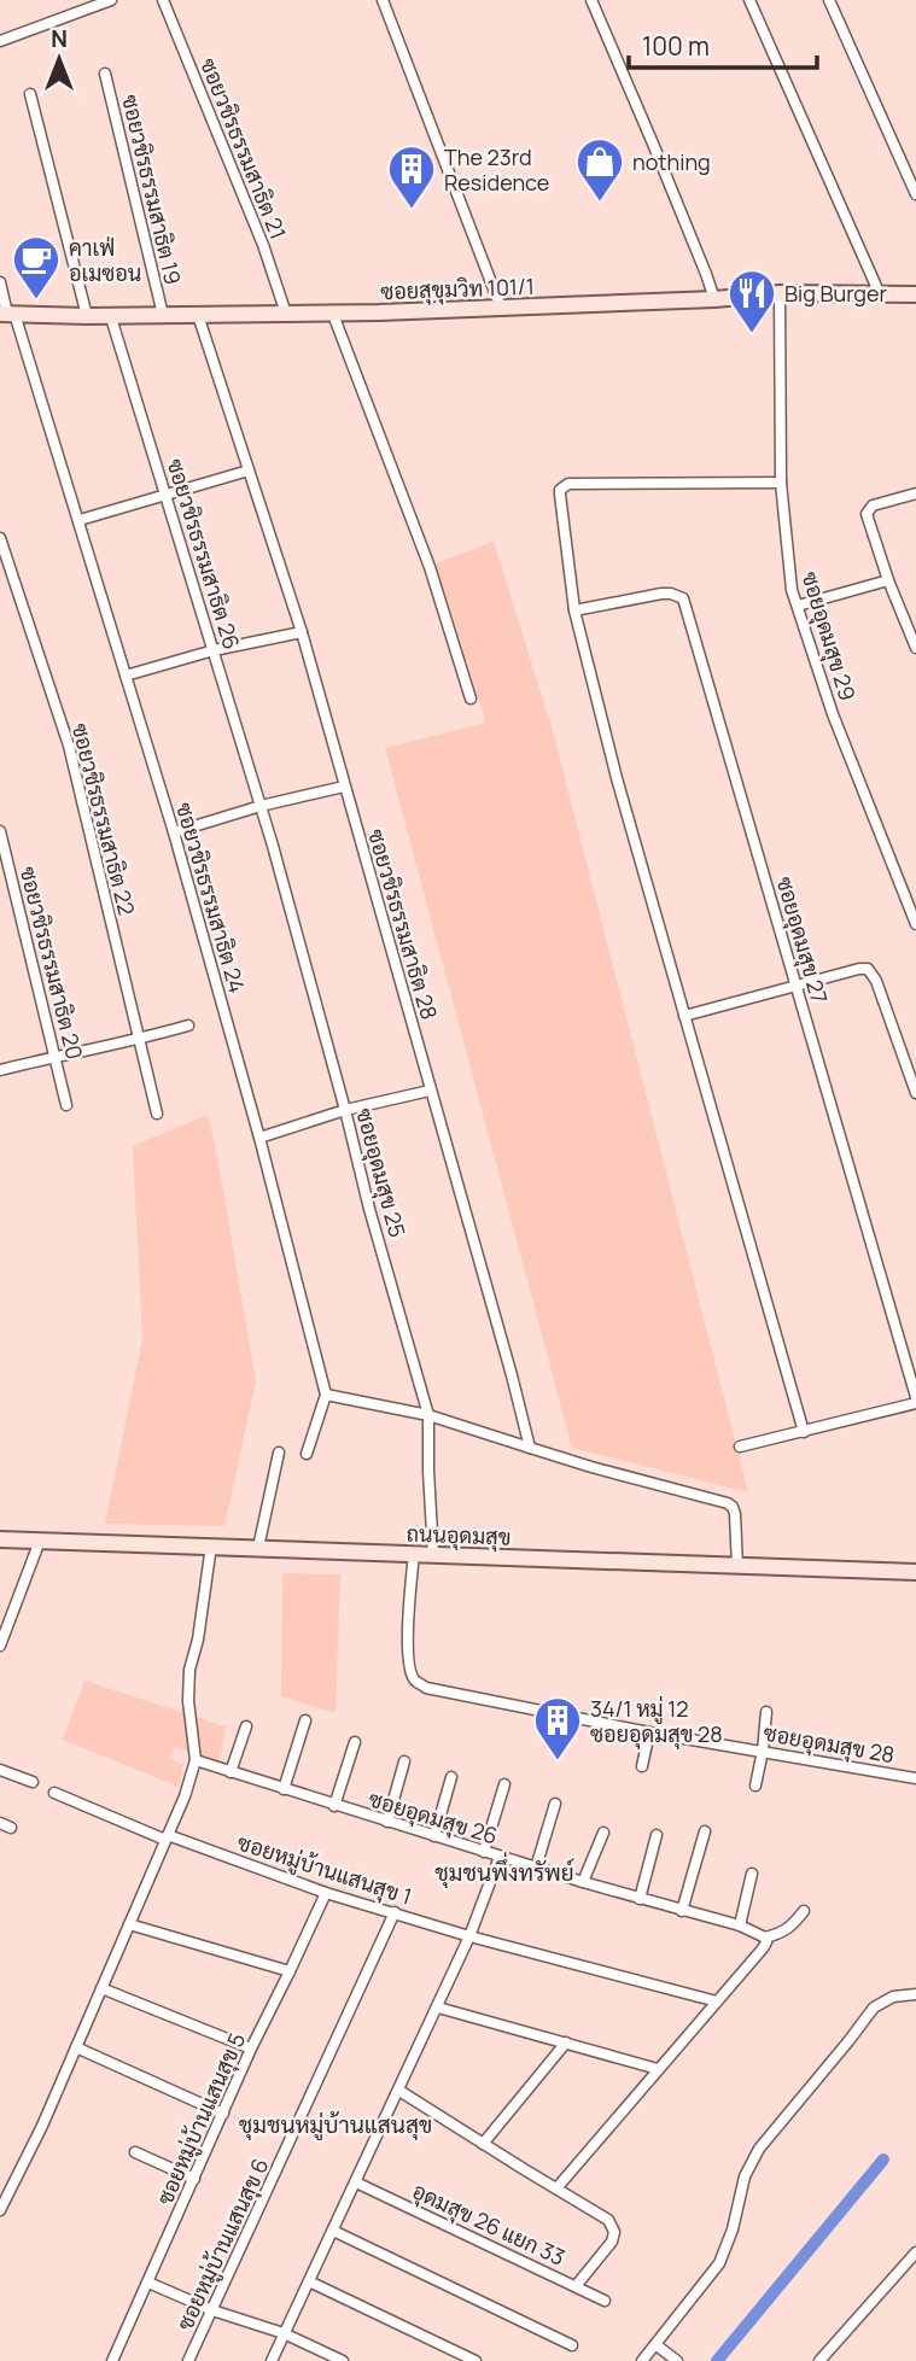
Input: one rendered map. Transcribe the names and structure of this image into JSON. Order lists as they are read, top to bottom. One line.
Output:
{"streets":{"main road":["ซอยสุขุมวิท 101/1","ถนนอุดมสุข"],"street":["ซอยวชิรธรรมสาธิต 21","ซอยวชิรธรรมสาธิต 19","ซอยวชิรธรรมสาธิต 26","ซอยอุดมสุข 29","ซอยวชิรธรรมสาธิต 22","ซอยวชิรธรรมสาธิต 24","ซอยวชิรธรรมสาธิต 28","ซอยอุดมสุข 27","ซอยวชิรธรรมสาธิต 20","ซอยอุดมสุข 25","ซอยอุดมสุข 28","ซอยอุดมสุข 26","ซอยหมู่บ้านแสนสุข 1","ซอยหมู่บ้านแสนสุข 5","อุดมสุข 26 แยก 33","ซอยหมู่บ้านแสนสุข 6"]},"crossings":[["ซอยวชิรธรรมสาธิต 21","ซอยสุขุมวิท 101/1"],["ซอยวชิรธรรมสาธิต 19","ซอยสุขุมวิท 101/1"],["ซอยสุขุมวิท 101/1","ซอยวชิรธรรมสาธิต 26"],["ซอยสุขุมวิท 101/1","ซอยอุดมสุข 29"],["ซอยสุขุมวิท 101/1","ซอยวชิรธรรมสาธิต 24"],["ซอยสุขุมวิท 101/1","ซอยวชิรธรรมสาธิต 28"],["ซอยวชิรธรรมสาธิต 26","ซอยอุดมสุข 25"],["ซอยอุดมสุข 25","ถนนอุดมสุข"],["ถนนอุดมสุข","ซอยอุดมสุข 28"],["ซอยหมู่บ้านแสนสุข 1","ซอยหมู่บ้านแสนสุข 5"],["ซอยหมู่บ้านแสนสุข 1","ซอยหมู่บ้านแสนสุข 6"]],"districts":["ชุมชนพึ่งทรัพย์","ชุมชนหมู่บ้านแสนสุข"],"places":{"shop":["nothing"],"building":["The 23rd Residence","34/1 หมู่ 12 ซอยอุดมสุข 28"],"cafe":["คาเฟ่ อเมซอน"],"restaurant":["Big Burger"]},"scale_bar":"100 m","north":"top"}
